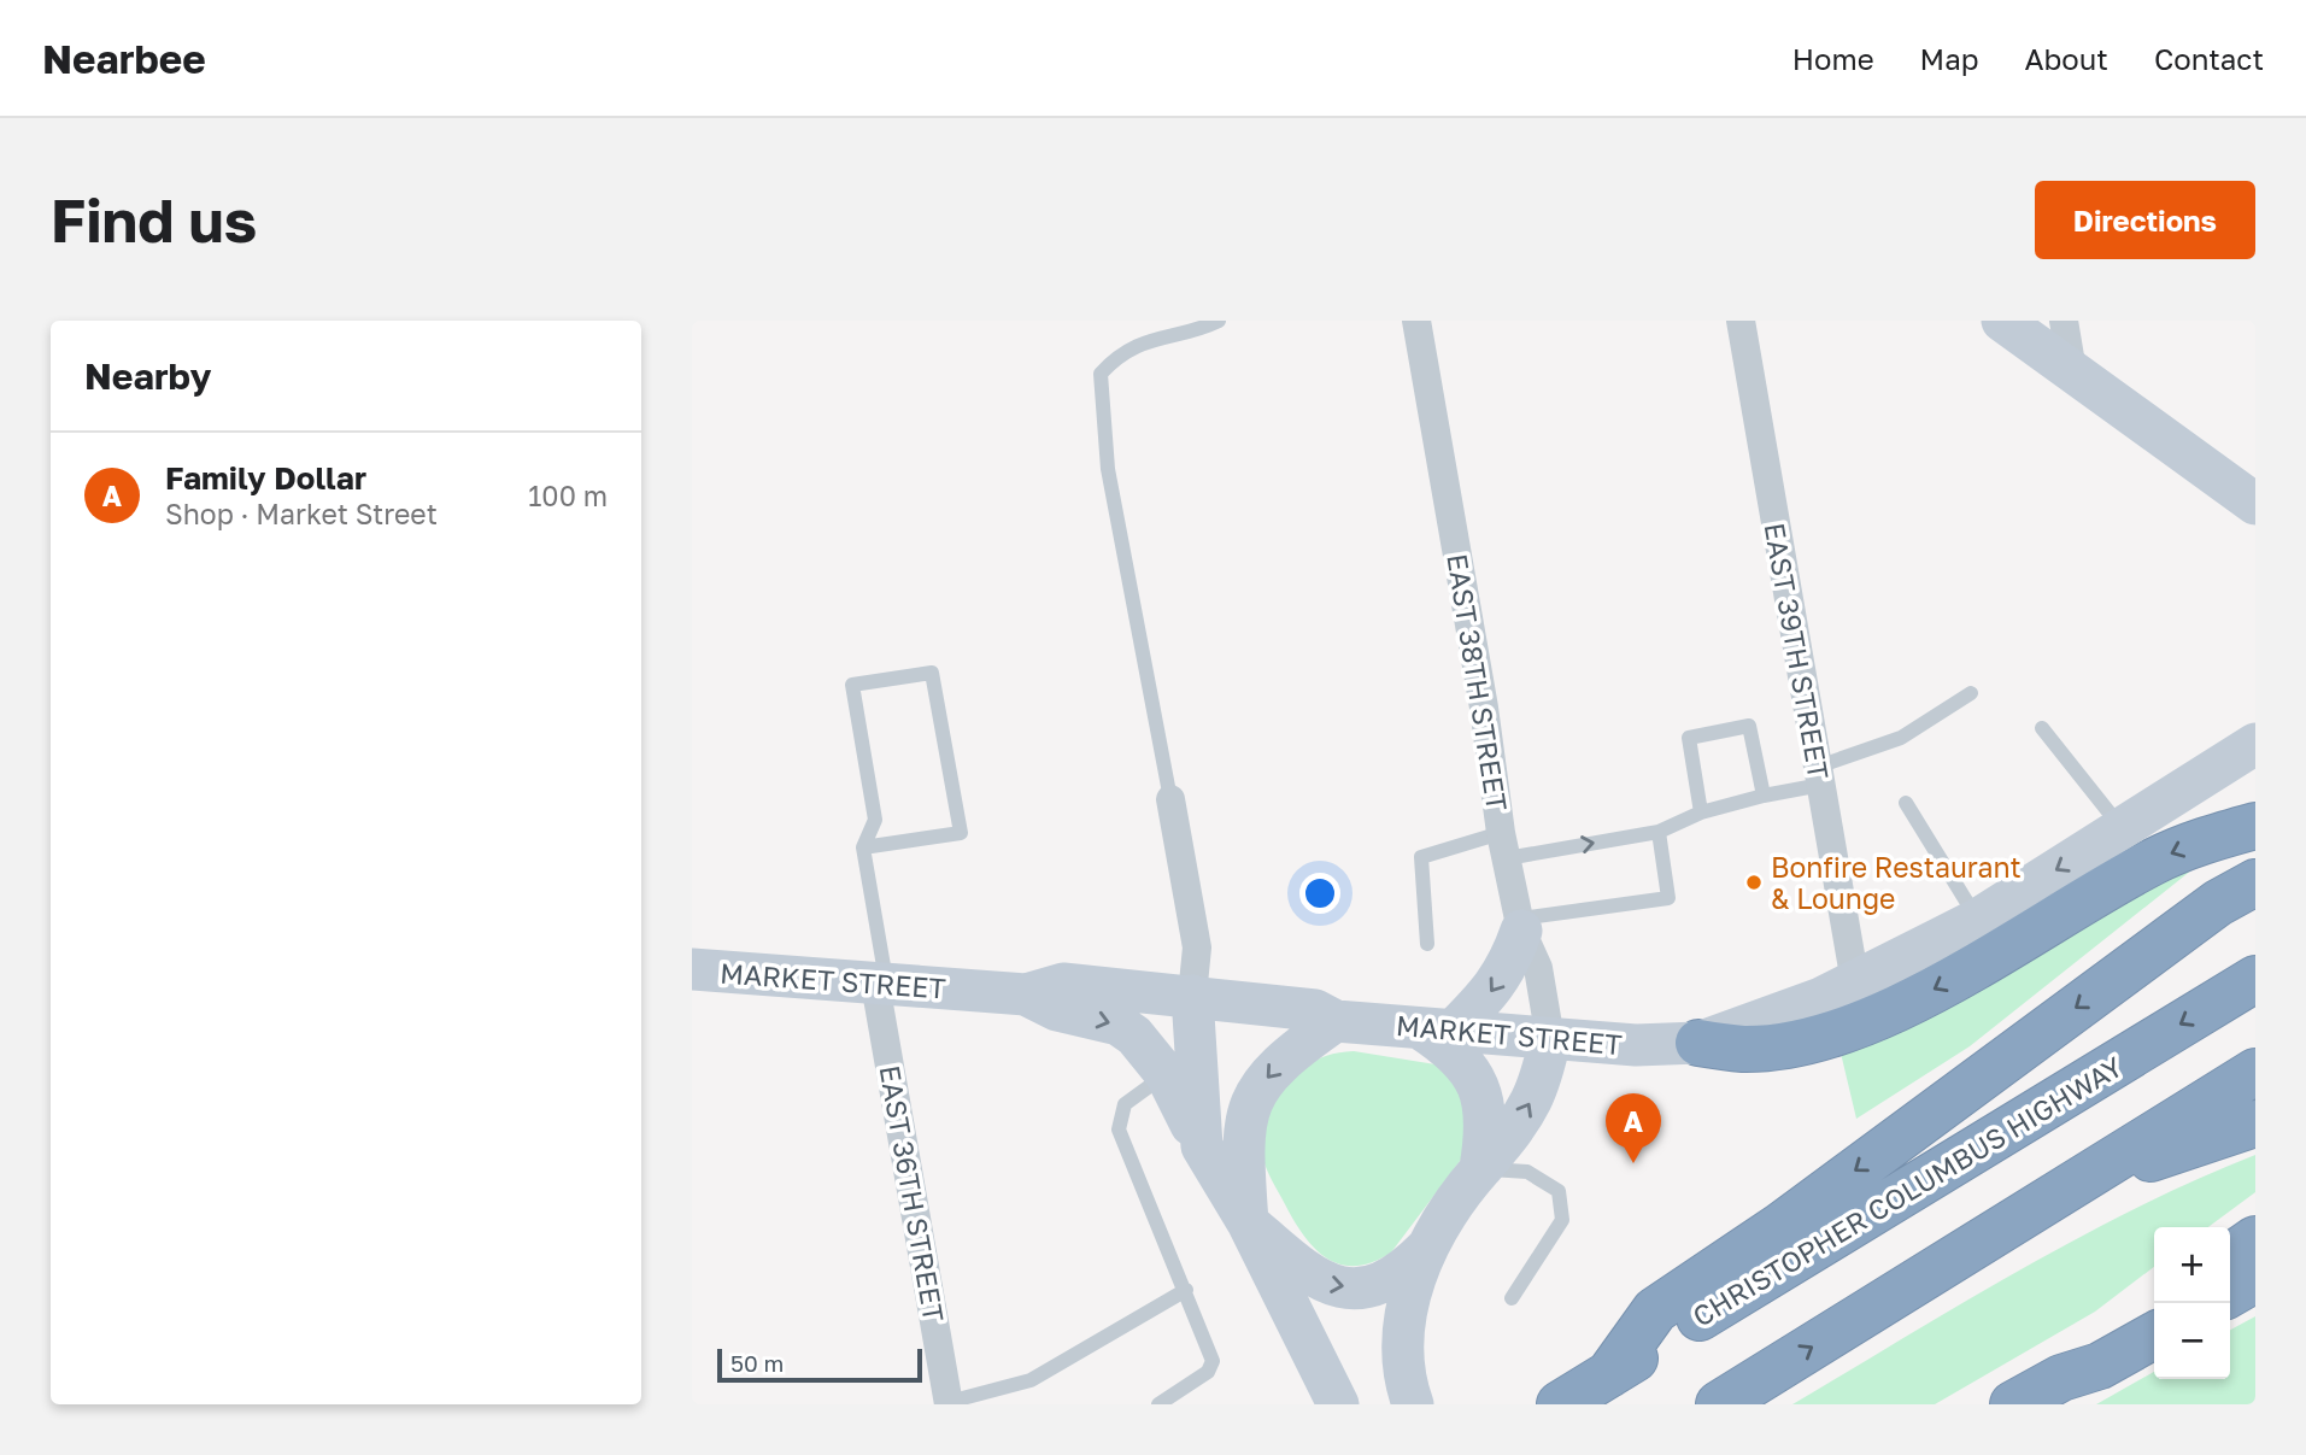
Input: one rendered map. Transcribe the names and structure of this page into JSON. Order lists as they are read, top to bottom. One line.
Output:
{"streets":{"highway":["CHRISTOPHER COLUMBUS HIGHWAY"],"main road":["MARKET STREET"],"street":["EAST 39TH STREET","EAST 38TH STREET","EAST 36TH STREET"]},"crossings":[["EAST 39TH STREET","MARKET STREET"],["EAST 38TH STREET","MARKET STREET"],["MARKET STREET","EAST 36TH STREET"]],"places":["Bonfire Restaurant & Lounge"],"scale_bar":"50 m","page":{"header":"Nearbee","nav":["Home","Map","About","Contact"],"buttons":"Directions","title":"Find us","heading":"Nearby","list":[{"mark":"A","name":"Family Dollar","note":"Shop · Market Street","value":"100 m"}],"pins":"A","map_buttons":["+","−"],"scale":"50 m"}}
